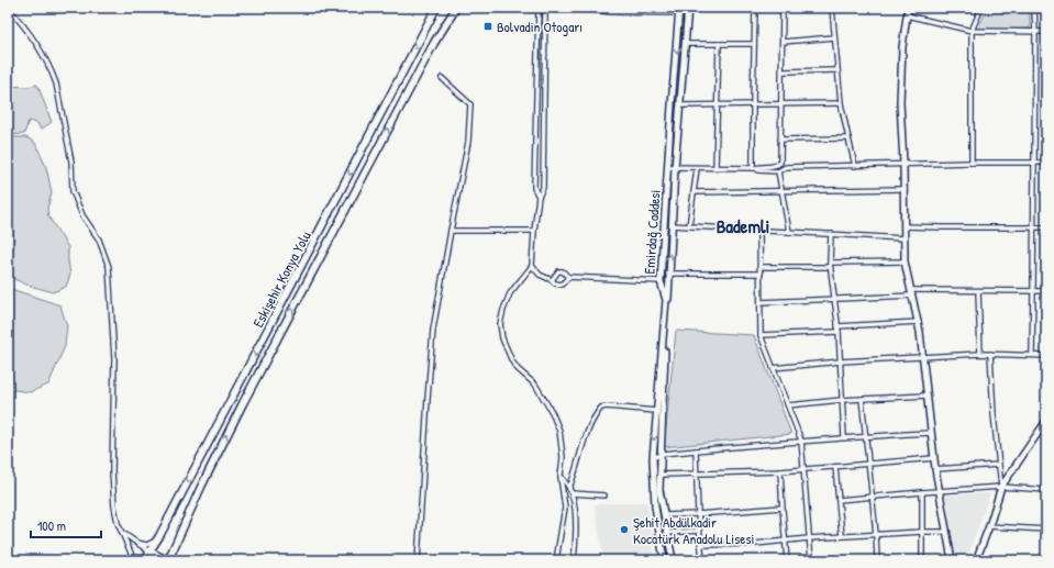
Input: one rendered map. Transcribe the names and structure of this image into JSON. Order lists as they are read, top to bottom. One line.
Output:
{"streets":{"highway":["Eskişehir Konya Yolu"],"main road":["Emirdağ Caddesi"]},"districts":["Bademli"],"places":{"transit":["Bolvadin Otogarı"],"other":["Şehit Abdülkadir Kocatürk Anadolu Lisesi"]},"scale_bar":"100 m"}
